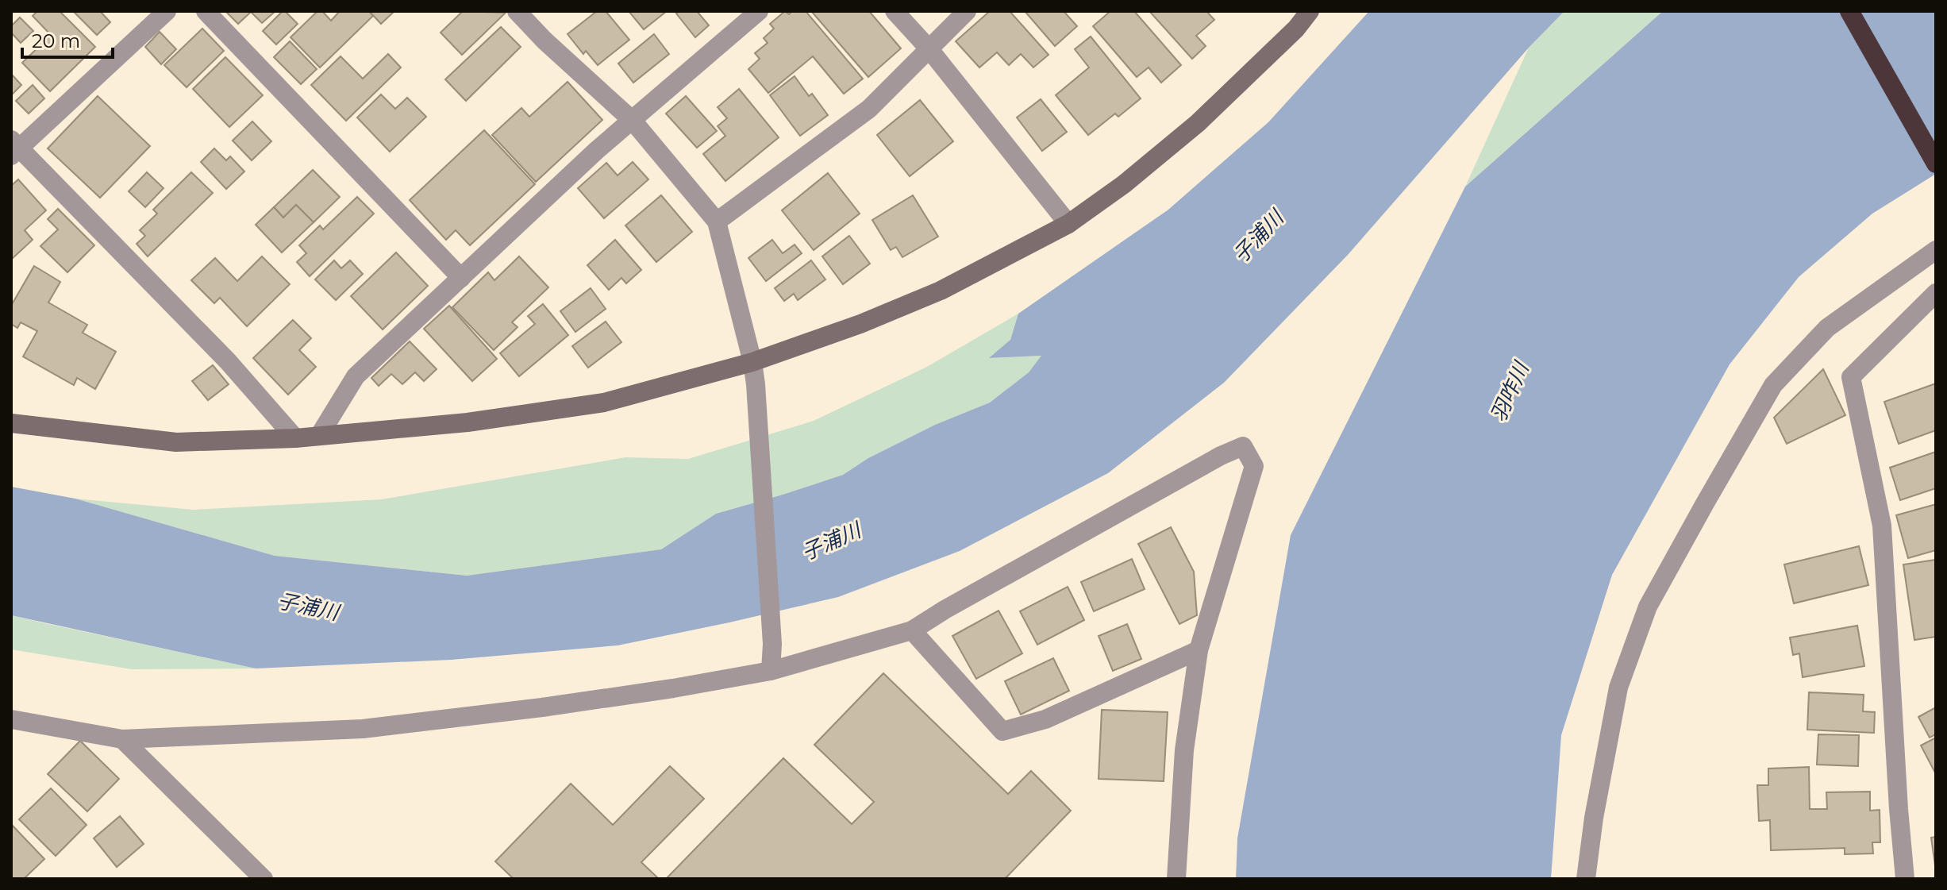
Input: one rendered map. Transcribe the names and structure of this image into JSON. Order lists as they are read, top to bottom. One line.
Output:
{"water":["子浦川","羽咋川"],"scale_bar":"20 m"}
